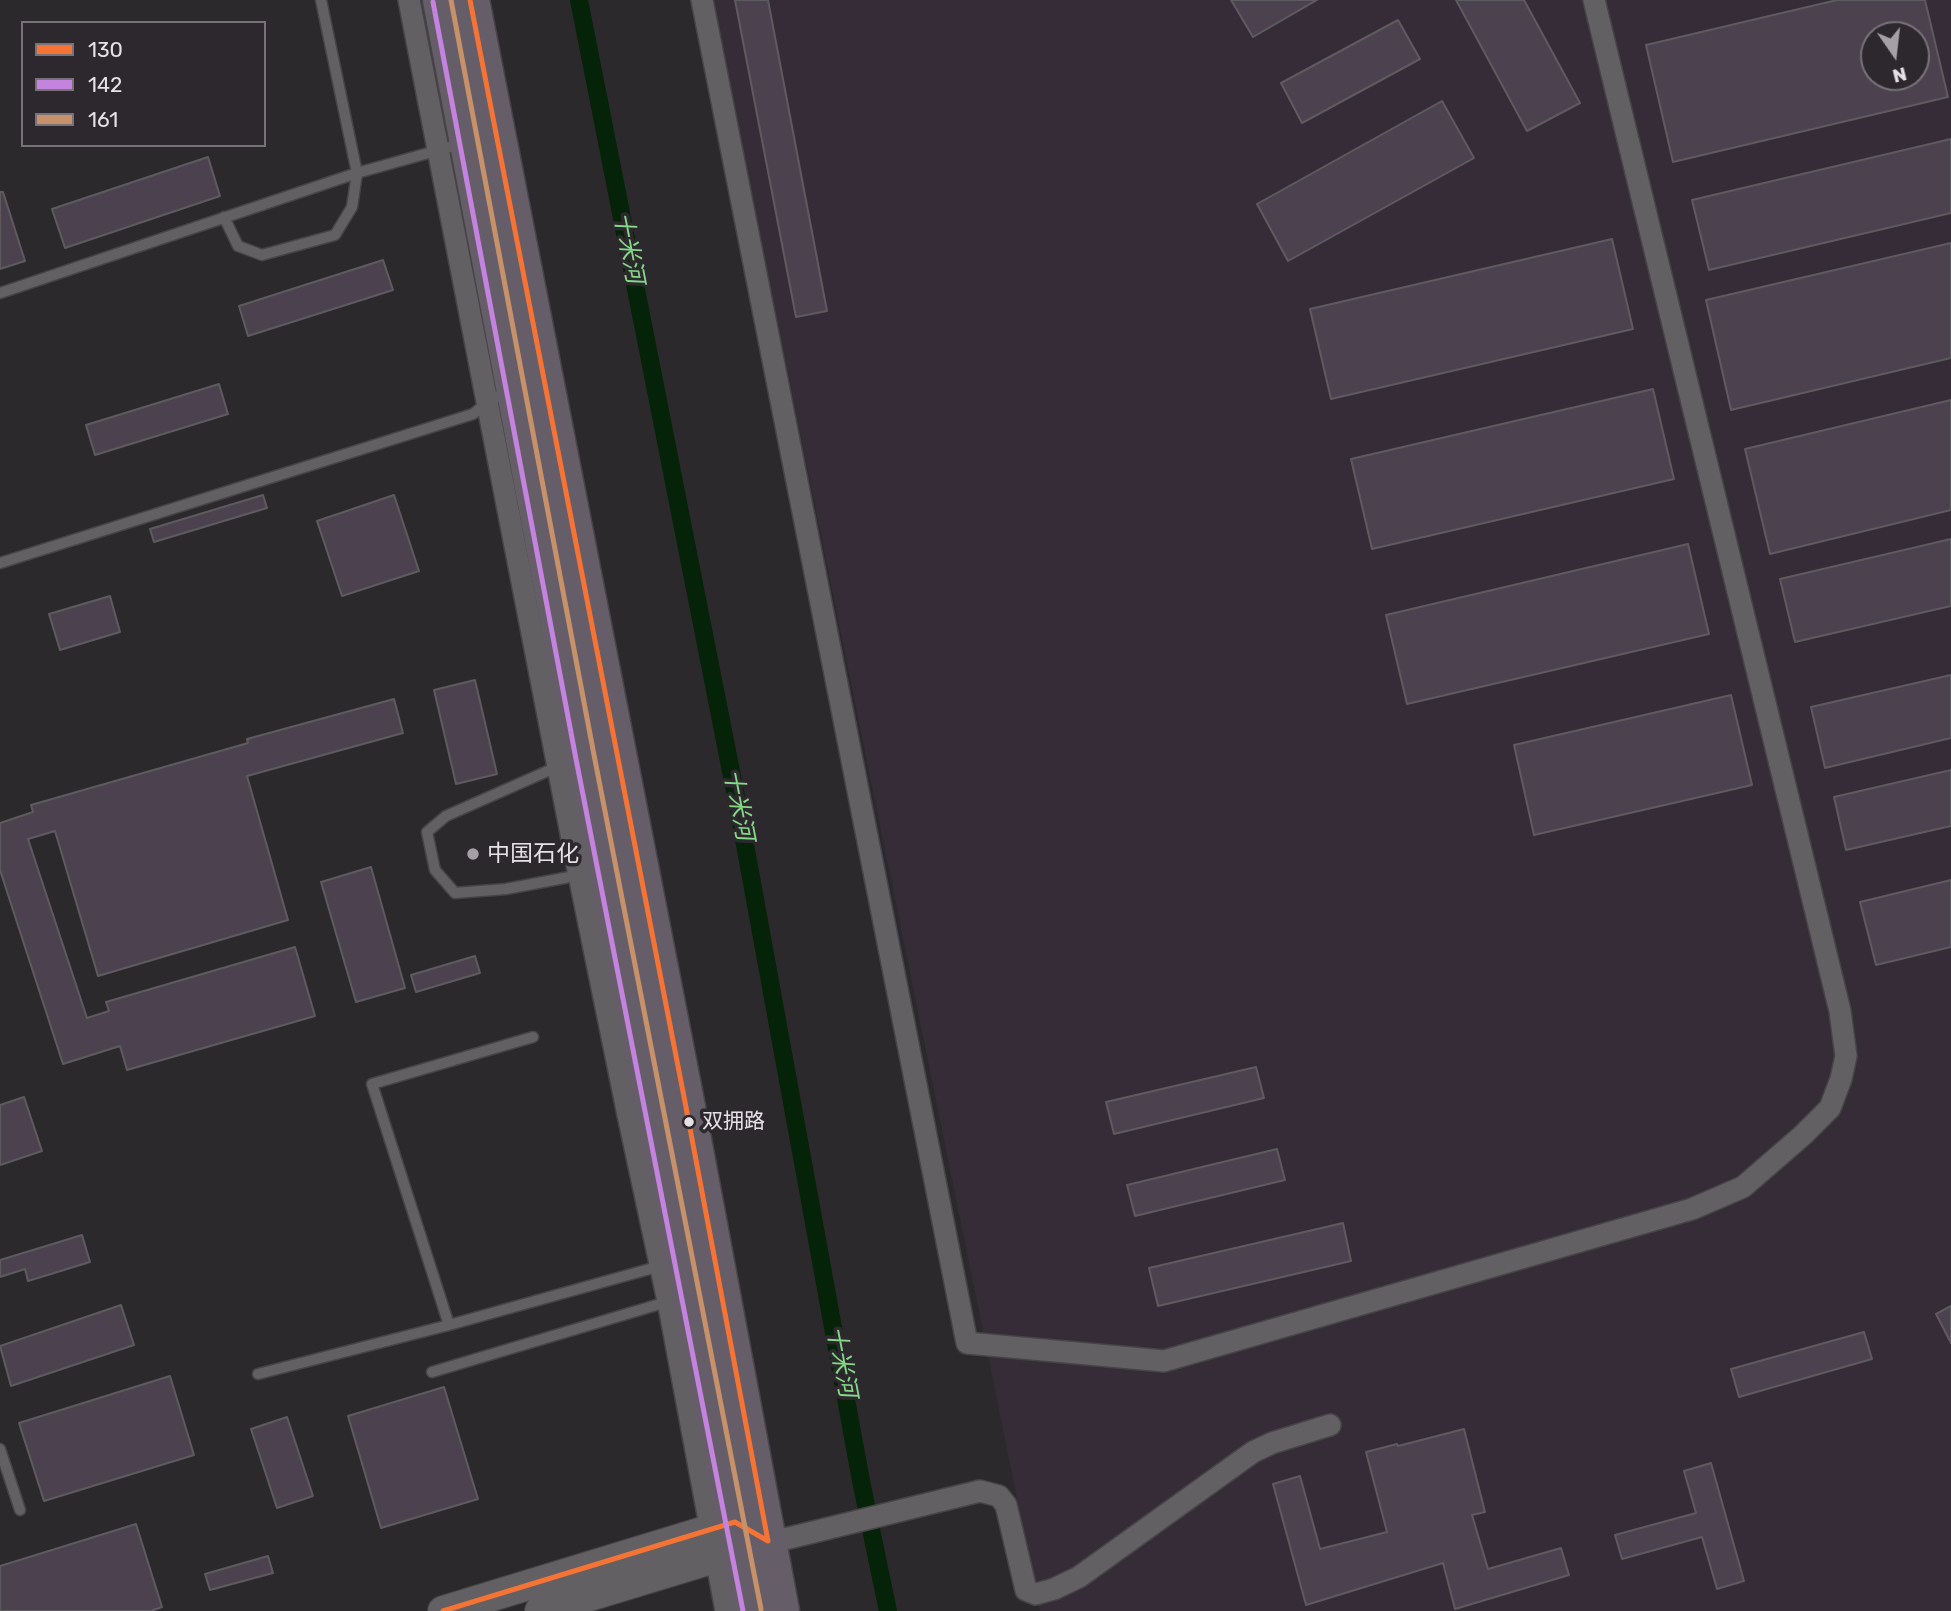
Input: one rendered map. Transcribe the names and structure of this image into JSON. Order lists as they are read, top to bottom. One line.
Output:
{"water":["十米河"],"places":["中国石化","双拥路"],"lines":["transit line 130","transit line 161","transit line 142"],"legend":["130","142","161"],"north":"bottom"}
